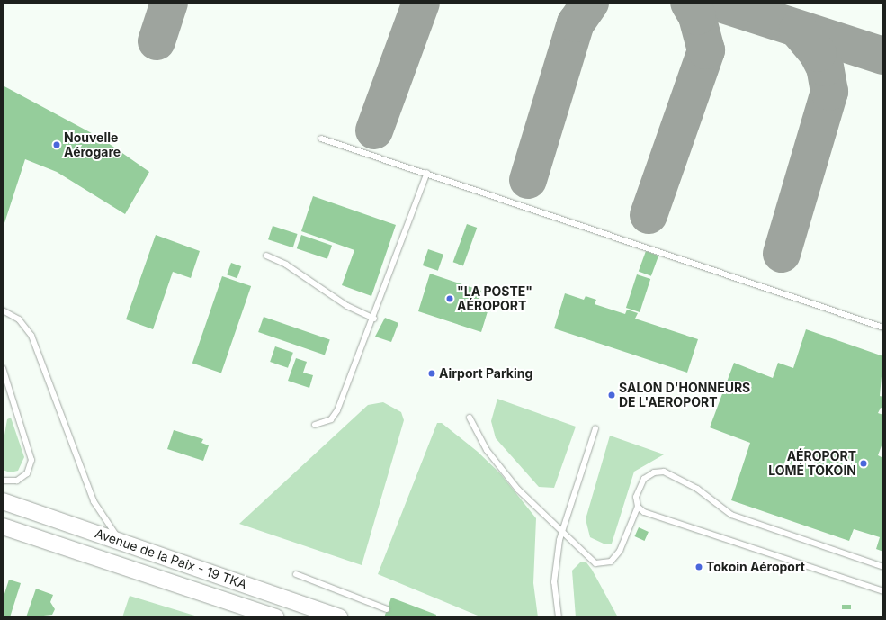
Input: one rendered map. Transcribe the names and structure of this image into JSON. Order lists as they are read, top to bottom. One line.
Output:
{"streets":{"main road":["Avenue de la Paix - 19 TKA"]},"places":["Nouvelle Aérogare","\"LA POSTE\" AÉROPORT","Airport Parking","SALON D'HONNEURS DE L'AEROPORT","AÉROPORT LOMÉ TOKOIN","Tokoin Aéroport"]}
